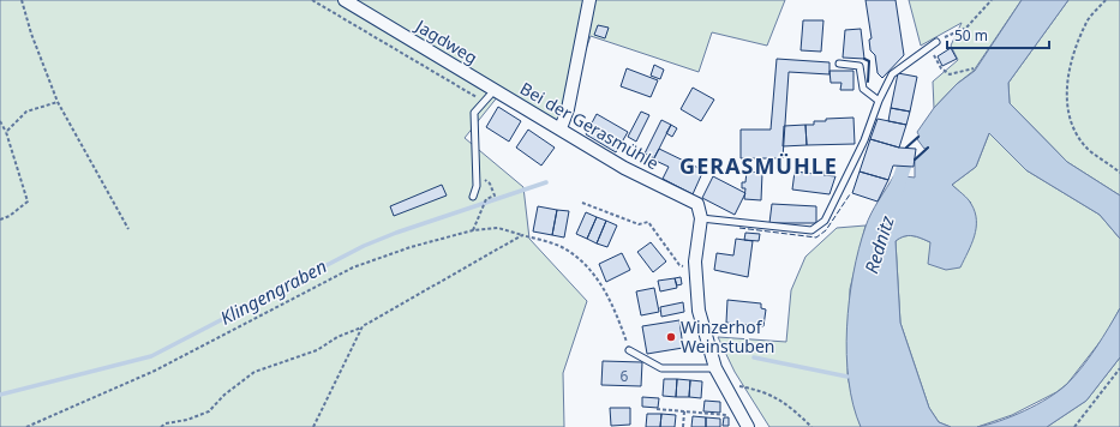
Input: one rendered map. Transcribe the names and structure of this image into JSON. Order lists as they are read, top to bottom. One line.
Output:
{"streets":{"street":["Jagdweg","Bei der Gerasmühle"]},"crossings":[["Jagdweg","Bei der Gerasmühle"]],"districts":["GERASMÜHLE"],"water":["Rednitz","Klingengraben"],"places":["Winzerhof Weinstuben"],"house_numbers":["6"],"scale_bar":"50 m"}
